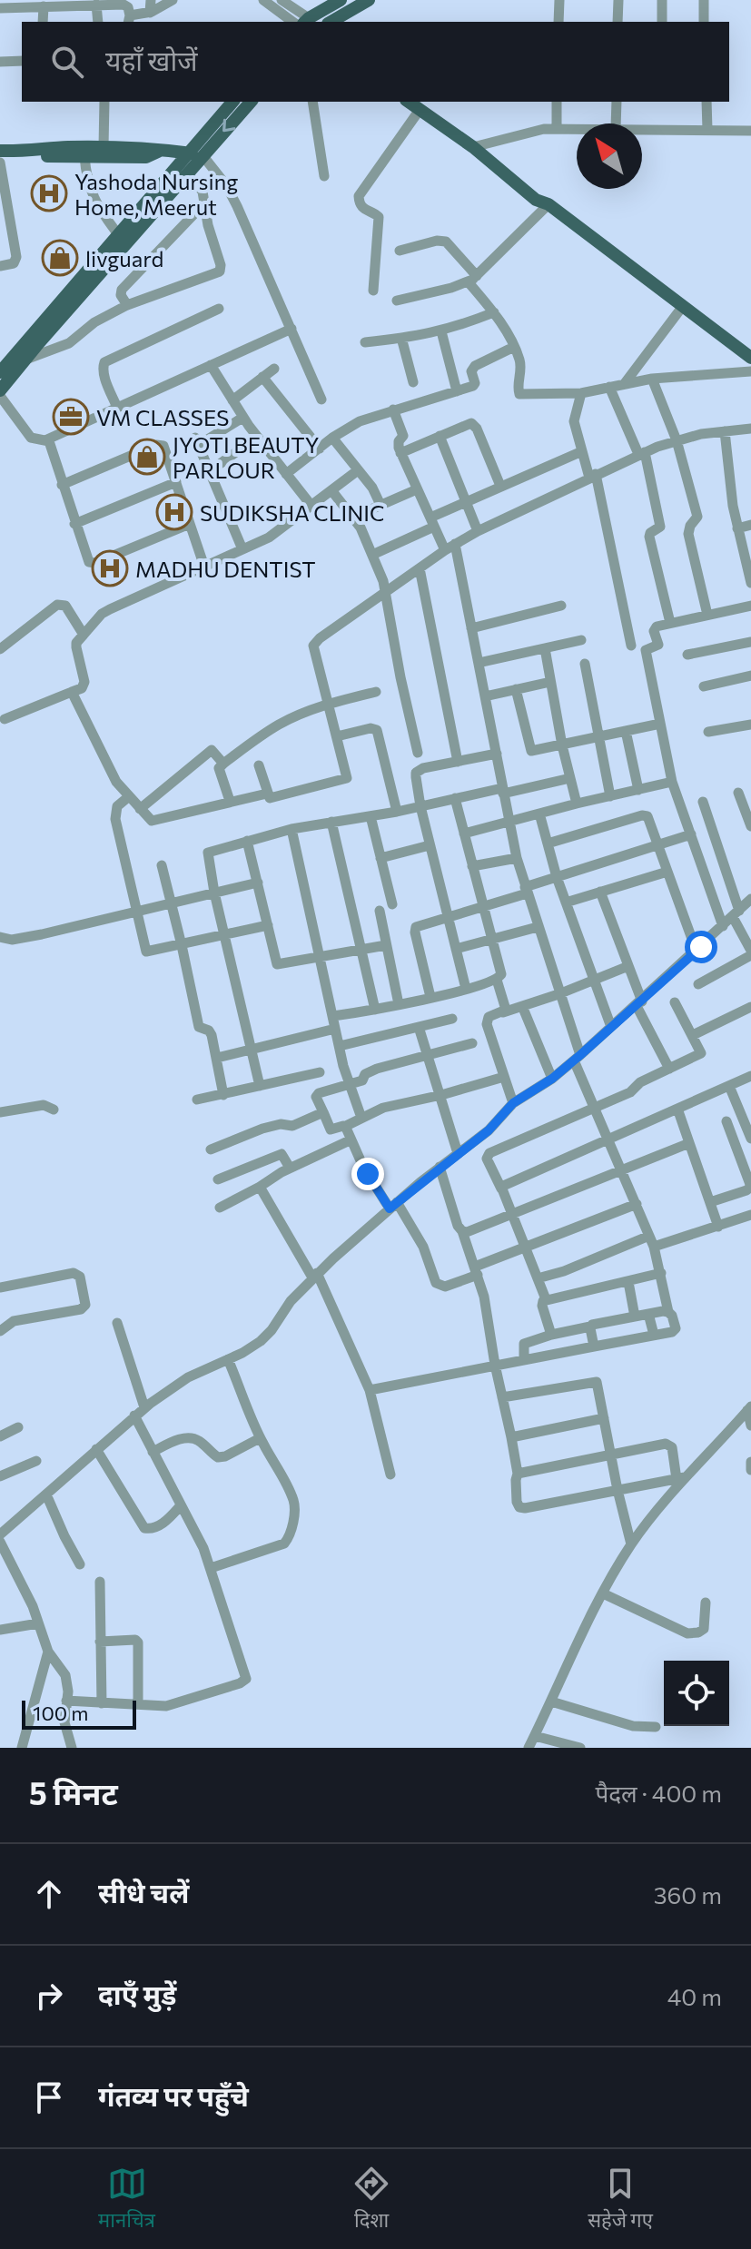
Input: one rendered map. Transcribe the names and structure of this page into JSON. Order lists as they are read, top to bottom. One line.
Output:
{"places":{"hospital":["Yashoda Nursing Home, Meerut","SUDIKSHA CLINIC","MADHU DENTIST"],"shop":["livguard","JYOTI BEAUTY PARLOUR"],"office":["VM CLASSES"]},"scale_bar":"100 m","north":"top left","page":{"search":"यहाँ खोजें","scale":"100 m","heading":["5 मिनट","पैदल · 400 m"],"list":[["सीधे चलें","360 m"],["दाएँ मुड़ें","40 m"],"गंतव्य पर पहुँचे"],"nav":["मानचित्र","दिशा","सहेजे गए"]}}
